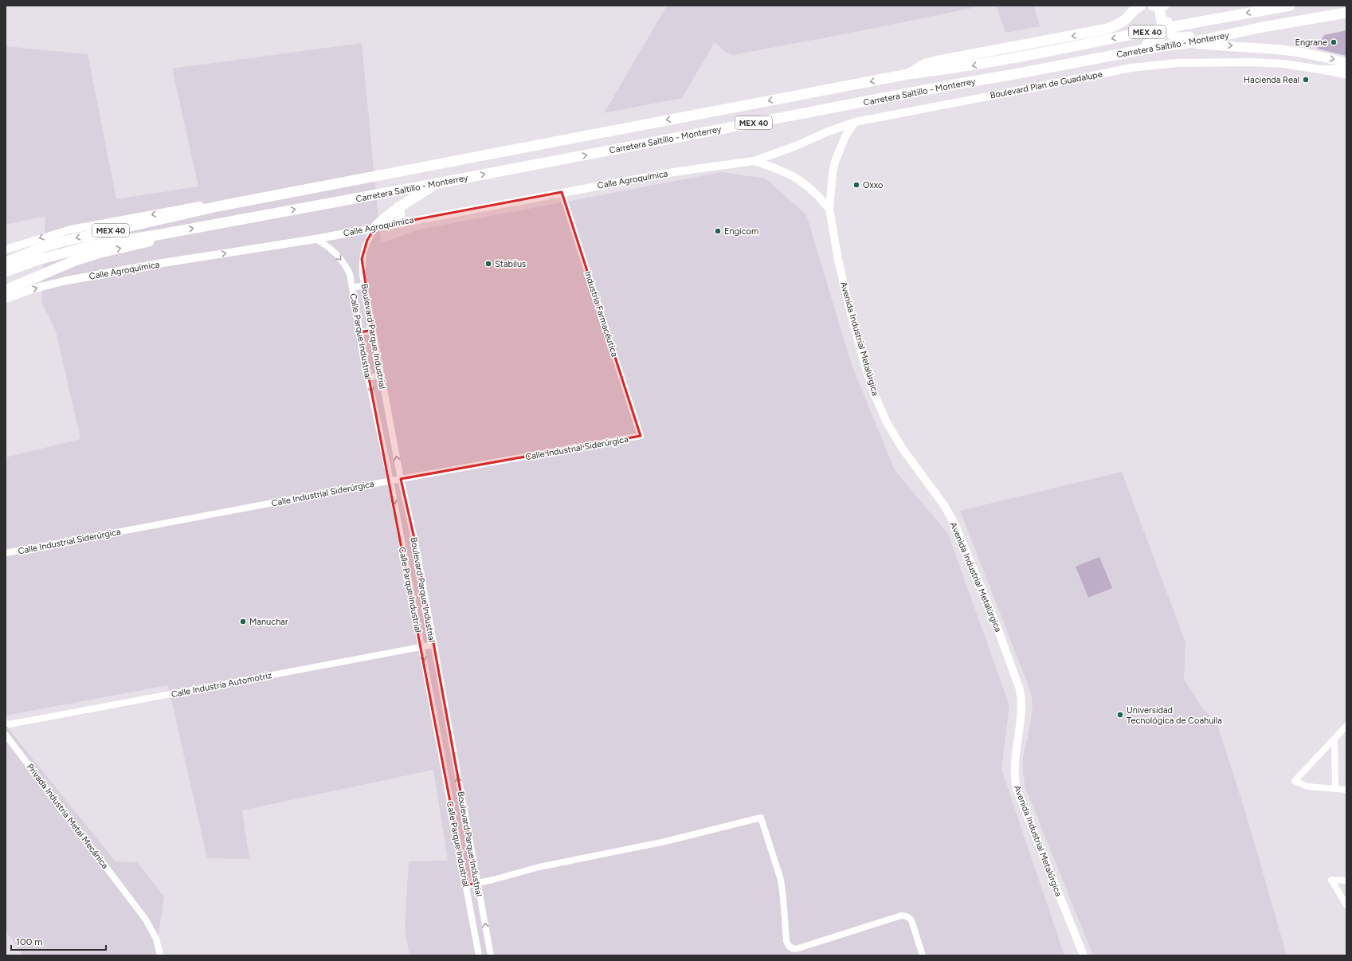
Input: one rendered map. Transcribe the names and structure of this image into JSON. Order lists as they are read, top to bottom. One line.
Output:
{"streets":{"highway":["MEX 40","Carretera Saltillo - Monterrey"],"street":["Boulevard Plan de Guadalupe","Calle Agroquímica","Industria Farmacéutica","Calle Parque Industrial","Boulevard Parque Industrial","Avenida Industrial Metalúrgica","Calle Industrial Siderúrgica","Calle Industria Automotriz","Privada Industria Metal Mecánica"]},"crossings":[["Boulevard Plan de Guadalupe","Calle Agroquímica"],["Boulevard Plan de Guadalupe","Avenida Industrial Metalúrgica"],["Calle Agroquímica","Industria Farmacéutica"],["Calle Agroquímica","Calle Parque Industrial"],["Calle Agroquímica","Boulevard Parque Industrial"],["Industria Farmacéutica","Calle Industrial Siderúrgica"],["Calle Parque Industrial","Calle Industrial Siderúrgica"],["Calle Parque Industrial","Calle Industria Automotriz"],["Boulevard Parque Industrial","Calle Industrial Siderúrgica"],["Boulevard Parque Industrial","Calle Industria Automotriz"]],"one_way":["Calle Parque Industrial","Boulevard Parque Industrial"],"places":["Engrane","Hacienda Real","Oxxo","Engicom","Stabilus","Manuchar","Universidad Tecnológica de Coahuila"],"scale_bar":"100 m"}
